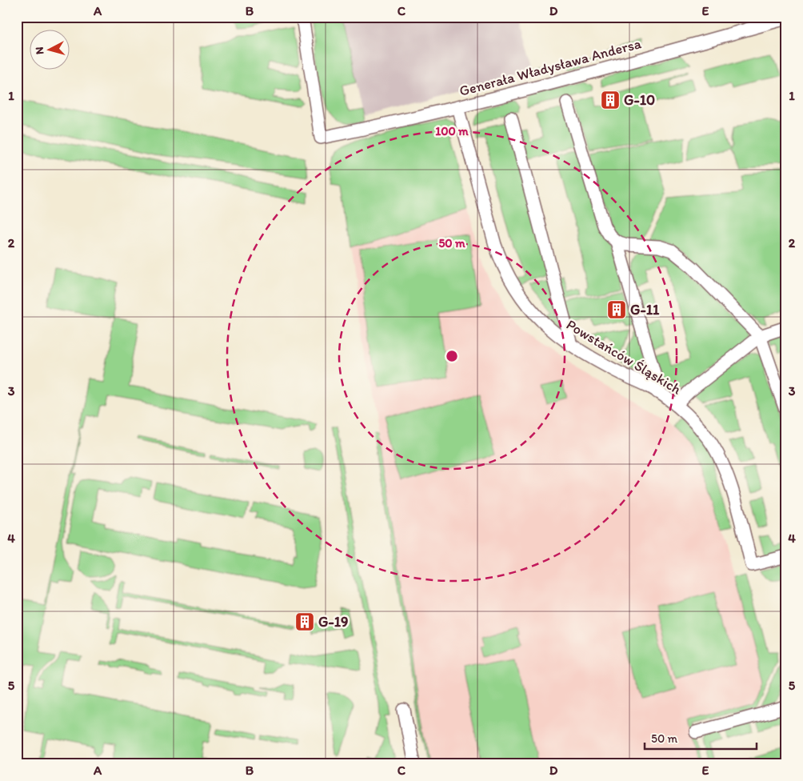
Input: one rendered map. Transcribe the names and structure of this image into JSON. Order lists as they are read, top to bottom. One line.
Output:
{"streets":{"street":["Generała Władysława Andersa","Powstańców Śląskich"]},"crossings":[["Generała Władysława Andersa","Powstańców Śląskich"]],"places":{"building":["G-10","G-11","G-19"]},"scale_bar":"50 m","north":"left","grid":{"columns":["A","B","C","D","E"],"rows":["1","2","3","4","5"]},"rings":["100 m","50 m"]}
